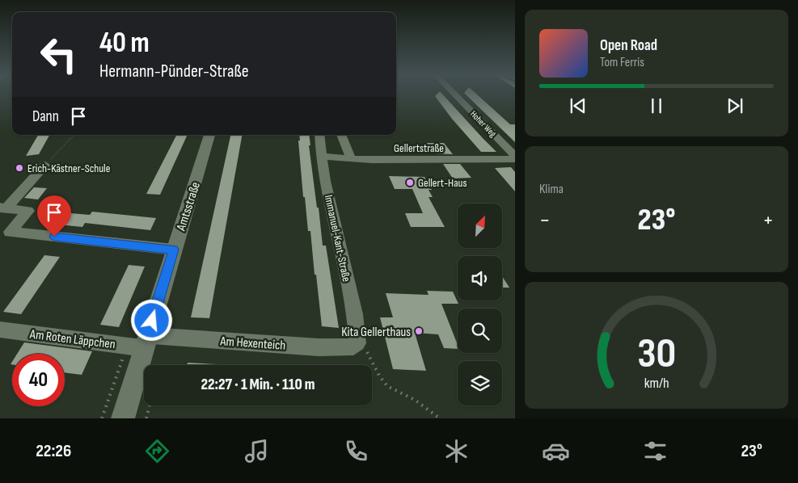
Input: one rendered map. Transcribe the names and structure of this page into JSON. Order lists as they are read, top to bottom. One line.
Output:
{"streets":{"street":["Hoher Weg","Gellertstraße","Amtsstraße","Immanuel-Kant-Straße","Am Roten Läppchen","Am Hexenteich"]},"crossings":[["Gellertstraße","Immanuel-Kant-Straße"],["Amtsstraße","Am Roten Läppchen"],["Amtsstraße","Am Hexenteich"],["Immanuel-Kant-Straße","Am Hexenteich"],["Am Roten Läppchen","Am Hexenteich"]],"places":["Erich-Kästner-Schule","Gellert-Haus","Kita Gellerthaus"],"north":"top right","page":{"turn":["40 m","Hermann-Pünder-Straße"],"song":["Open Road","Tom Ferris"],"then":"Dann","tile":"Klima","heat":["−","23°","+"],"limit":"40","trip":"22:27 · 1 Min. · 110 m","tabs":["22:26","23°"],"gauge":["30","km/h"]}}
